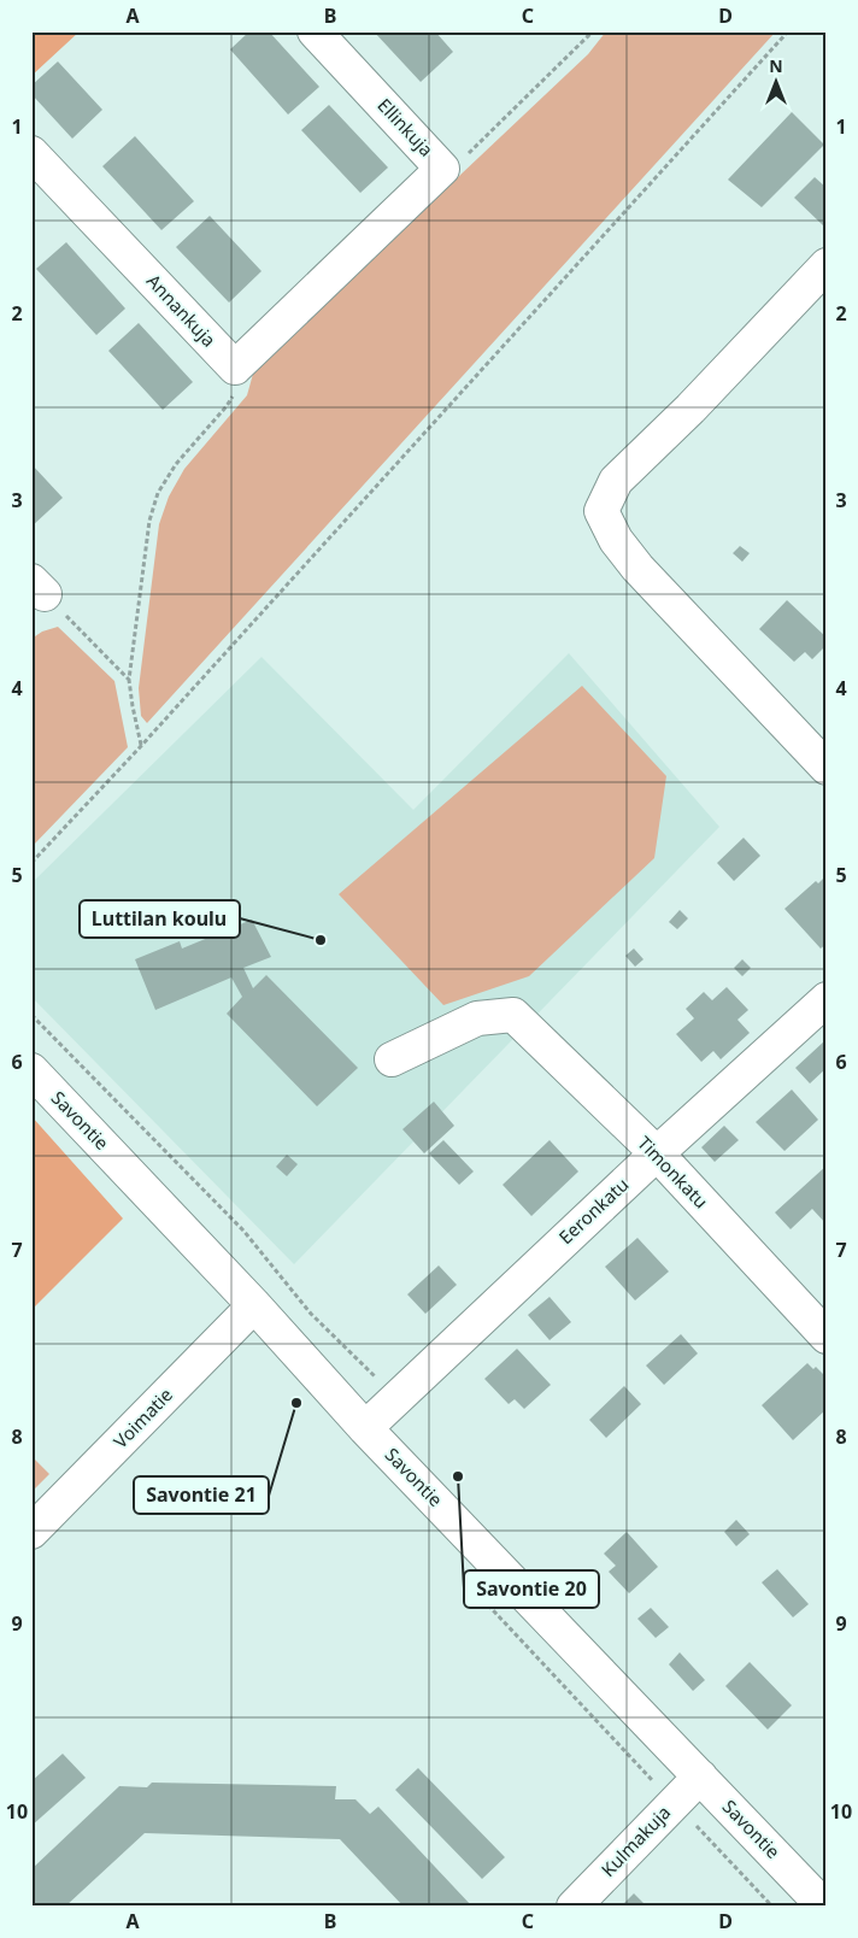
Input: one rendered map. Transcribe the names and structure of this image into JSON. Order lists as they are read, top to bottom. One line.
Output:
{"streets":{"street":["Ellinkuja","Annankuja","Savontie","Timonkatu","Eeronkatu","Voimatie","Kulmakuja"]},"crossings":[["Ellinkuja","Annankuja"],["Savontie","Eeronkatu"],["Savontie","Voimatie"],["Savontie","Kulmakuja"],["Timonkatu","Eeronkatu"]],"places":["Luttilan koulu","Savontie 21","Savontie 20"],"north":"top","grid":{"columns":["A","B","C","D"],"rows":["1","2","3","4","5","6","7","8","9","10"]}}
